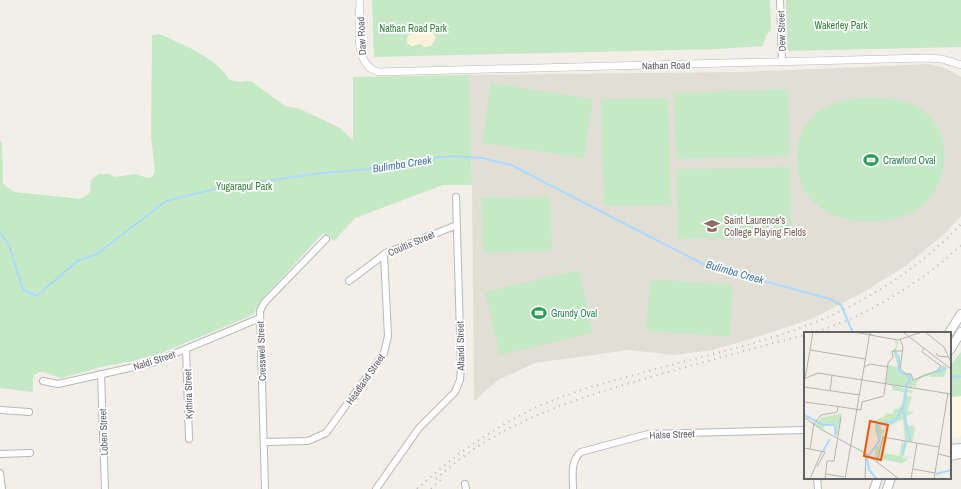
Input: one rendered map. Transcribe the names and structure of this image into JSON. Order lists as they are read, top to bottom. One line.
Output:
{"streets":{"street":["Dew Street","Daw Road","Nathan Road","Coultis Street","Altandi Street","Cresswell Street","Naldi Street","Headland Street","Kythira Street","Loben Street","Halse Street"]},"crossings":[["Dew Street","Nathan Road"],["Daw Road","Nathan Road"],["Coultis Street","Altandi Street"],["Coultis Street","Headland Street"],["Cresswell Street","Naldi Street"],["Cresswell Street","Headland Street"],["Naldi Street","Kythira Street"],["Naldi Street","Loben Street"]],"water":["Bulimba Creek"],"parks":["Wakerley Park","Nathan Road Park","Yugarapul Park"],"places":{"sports":["Crawford Oval","Grundy Oval"],"school or university":["Saint Laurence's College Playing Fields"]}}
